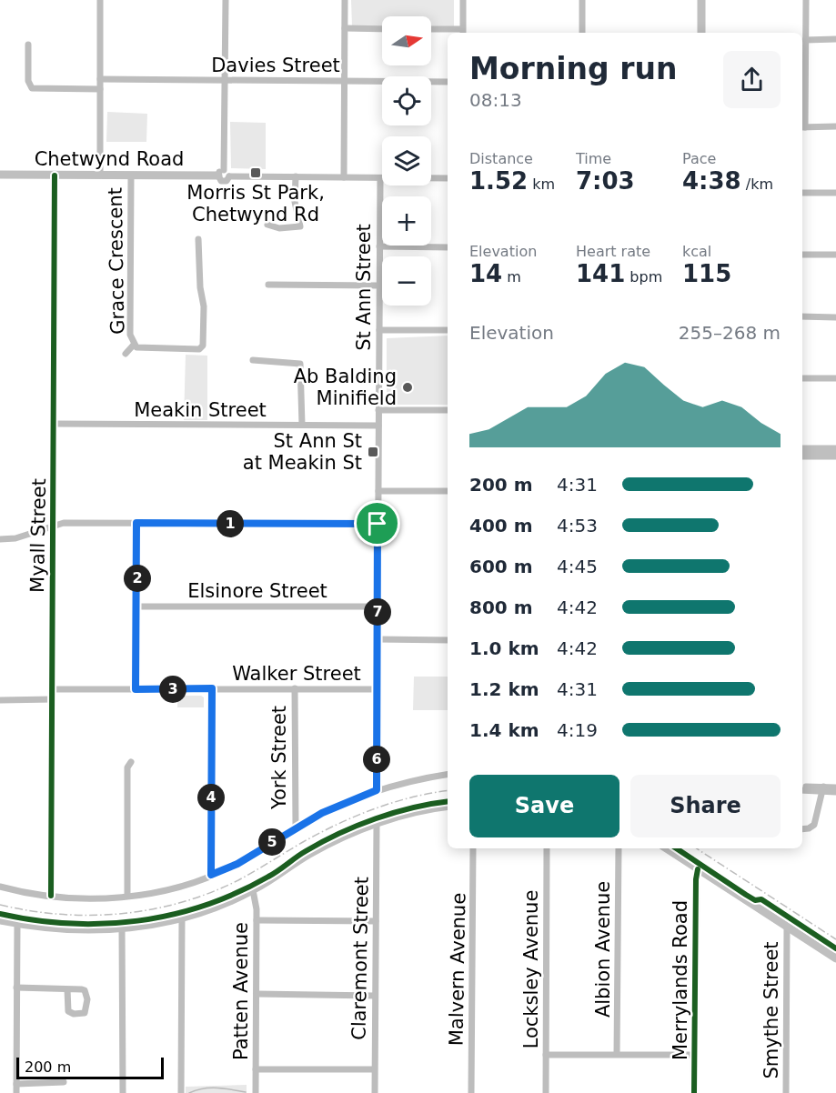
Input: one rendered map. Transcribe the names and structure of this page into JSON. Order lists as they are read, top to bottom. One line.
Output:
{"streets":{"main road":["Chetwynd Road","Merrylands Road"],"street":["Davies Street","Grace Crescent","St Ann Street","Meakin Street","Myall Street","Elsinore Street","Walker Street","York Street","Albion Avenue","Claremont Street","Malvern Avenue","Locksley Avenue","Patten Avenue","Smythe Street"]},"crossings":[["Chetwynd Road","Grace Crescent"],["Chetwynd Road","Myall Street"],["St Ann Street","Meakin Street"],["St Ann Street","Elsinore Street"],["St Ann Street","Walker Street"],["Meakin Street","Myall Street"],["Myall Street","Walker Street"],["Walker Street","York Street"]],"places":{"transit":["Morris St Park, Chetwynd Rd","St Ann St at Meakin St"],"other":["Ab Balding Minifield"]},"scale_bar":"200 m","north":"right","page":{"map_buttons":["+","−"],"heading":["Morning run","08:13"],"stats":[["Distance","1.52 km"],["Time","7:03"],["Pace","4:38 /km"],["Elevation","14 m"],["Heart rate","141 bpm"],["kcal","115"]],"chart":["Elevation","255–268 m"],"list":[{"name":"200 m","note":"4:31"},{"name":"400 m","note":"4:53"},{"name":"600 m","note":"4:45"},{"name":"800 m","note":"4:42"},{"name":"1.0 km","note":"4:42"},{"name":"1.2 km","note":"4:31"},{"name":"1.4 km","note":"4:19"}],"pins":["1","2","7","3","6","4","5"],"buttons":["Save","Share"],"scale":"200 m"}}
